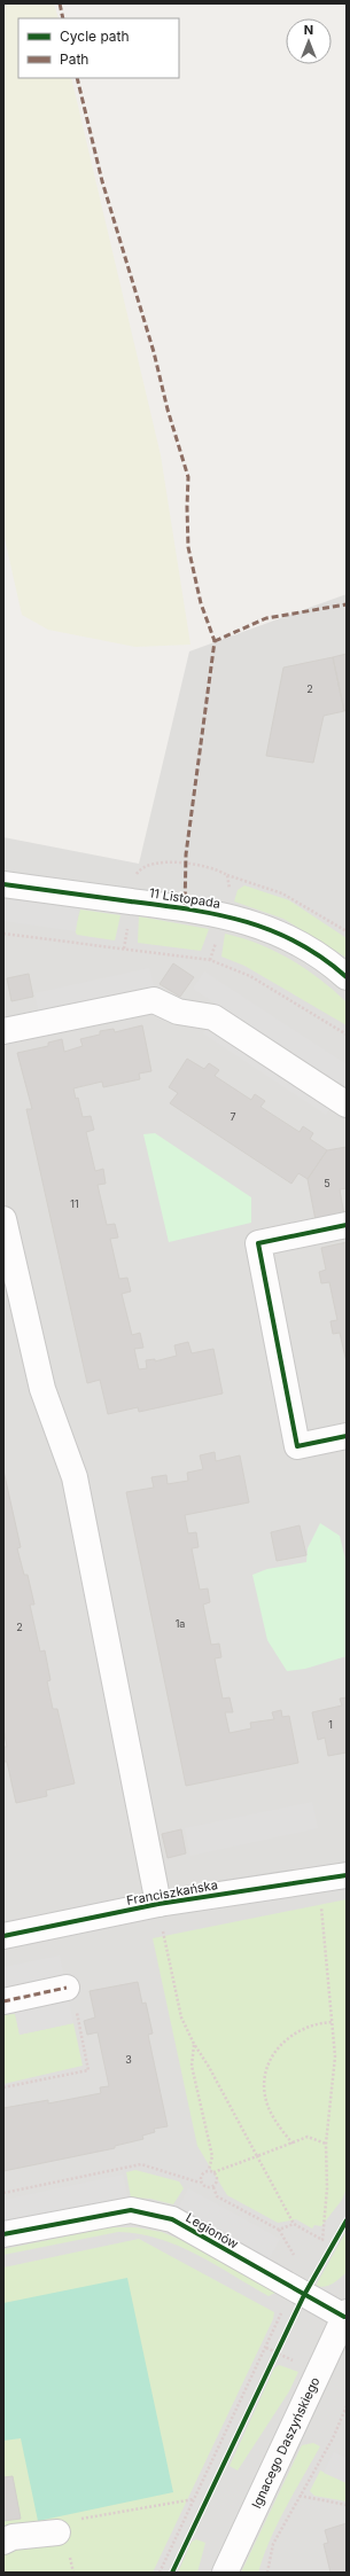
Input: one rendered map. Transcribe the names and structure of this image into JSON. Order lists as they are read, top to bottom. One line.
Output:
{"streets":{"street":["11 Listopada","Franciszkańska","Legionów","Ignacego Daszyńskiego"]},"crossings":[["Legionów","Ignacego Daszyńskiego"]],"house_numbers":["2","7","5","11","1a","2","1","3"],"legend":["Cycle path","Path"],"north":"top"}
